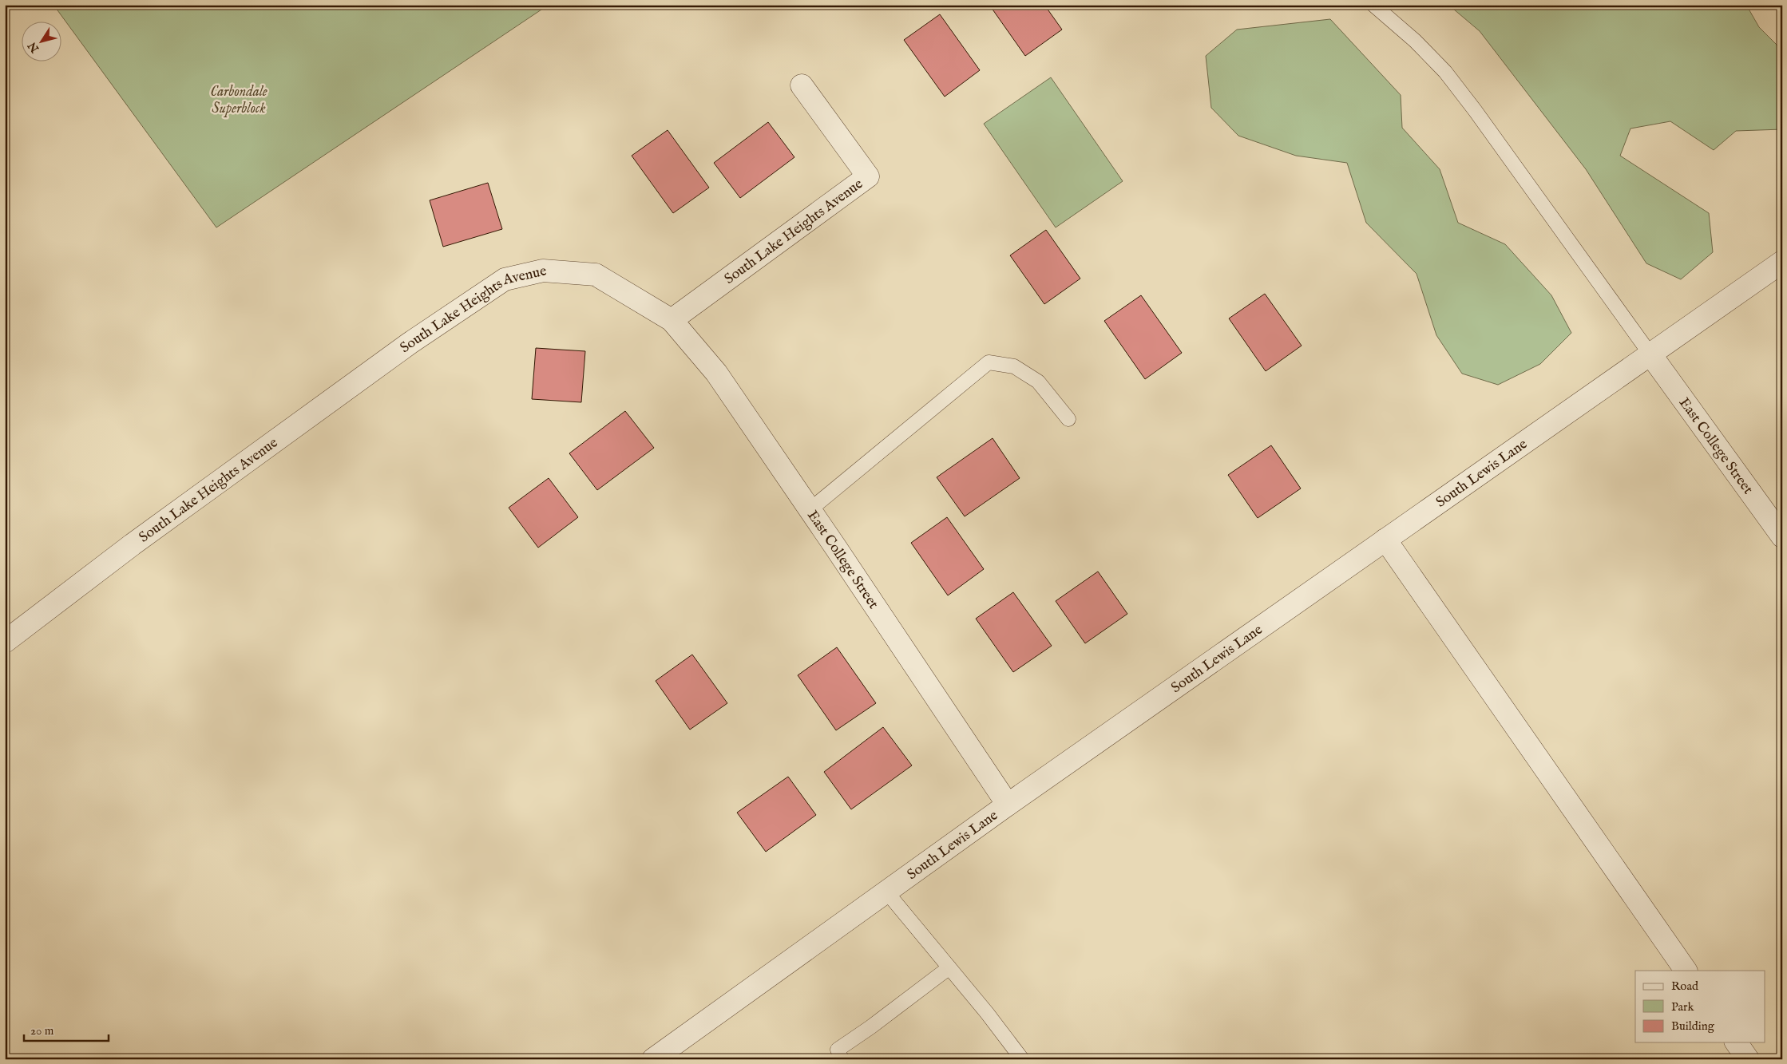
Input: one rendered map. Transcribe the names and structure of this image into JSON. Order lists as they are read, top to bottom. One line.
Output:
{"streets":{"street":["South Lake Heights Avenue","East College Street","South Lewis Lane"]},"crossings":[["South Lake Heights Avenue","East College Street"],["East College Street","South Lewis Lane"]],"parks":["Carbondale Superblock"],"legend":["Road","Park","Building"],"scale_bar":"20 m","north":"bottom left"}
